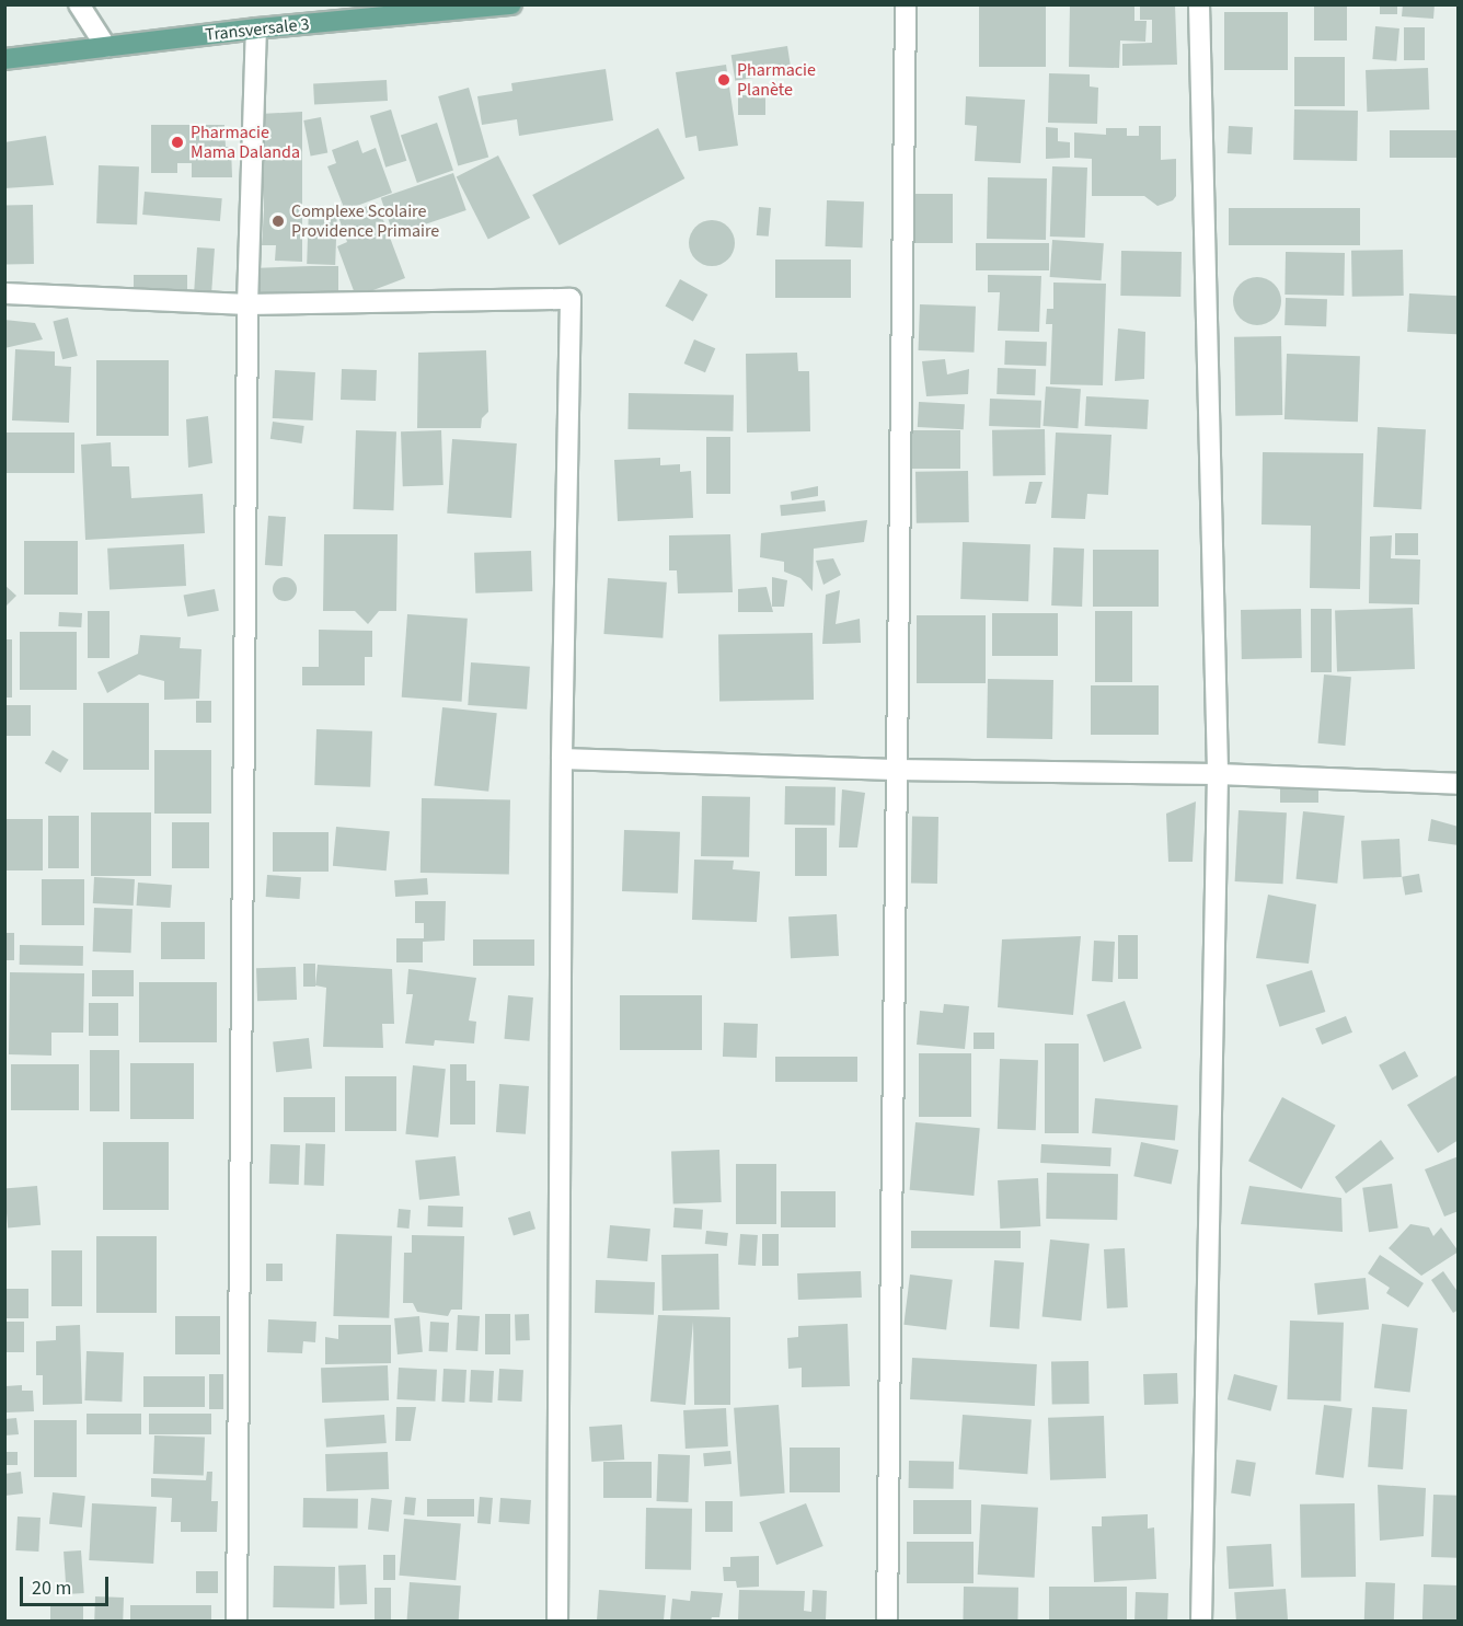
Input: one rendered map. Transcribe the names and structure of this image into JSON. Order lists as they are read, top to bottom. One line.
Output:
{"streets":{"main road":["Transversale 3"]},"places":["Pharmacie Planète","Pharmacie Mama Dalanda","Complexe Scolaire Providence Primaire"],"scale_bar":"20 m"}
